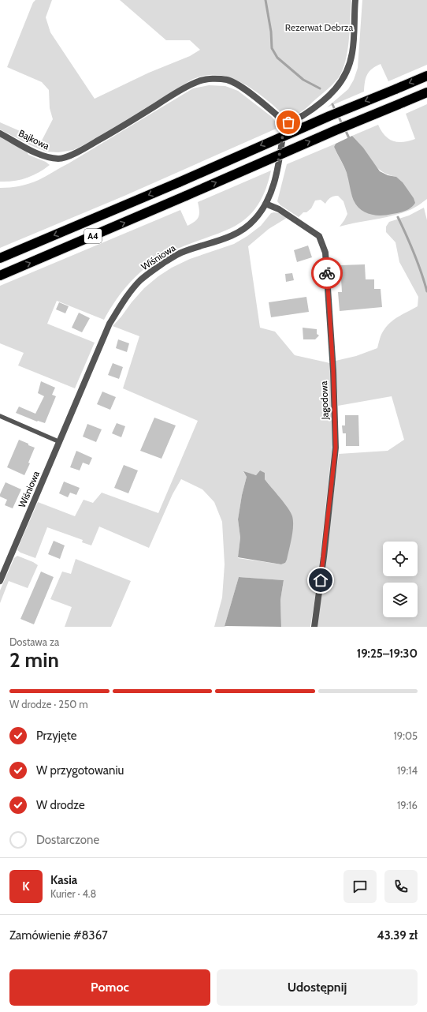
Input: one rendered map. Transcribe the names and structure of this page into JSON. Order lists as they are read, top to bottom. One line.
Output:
{"streets":{"highway":["A4"],"street":["Bajkowa","Wiśniowa","Jagodowa"]},"crossings":[["Bajkowa","Wiśniowa"],["Wiśniowa","Jagodowa"]],"parks":["Rezerwat Debrza"],"page":{"heading":["2 min","Dostawa za","19:25–19:30"],"panel":["Kasia","Kurier · 4.8","Zamówienie #8367","43.39 zł"],"bar":"W drodze · 250 m","list":[["Przyjęte","19:05"],["W przygotowaniu","19:14"],["W drodze","19:16"],"Dostarczone"],"round":"K","buttons":["Pomoc","Udostępnij"]}}
